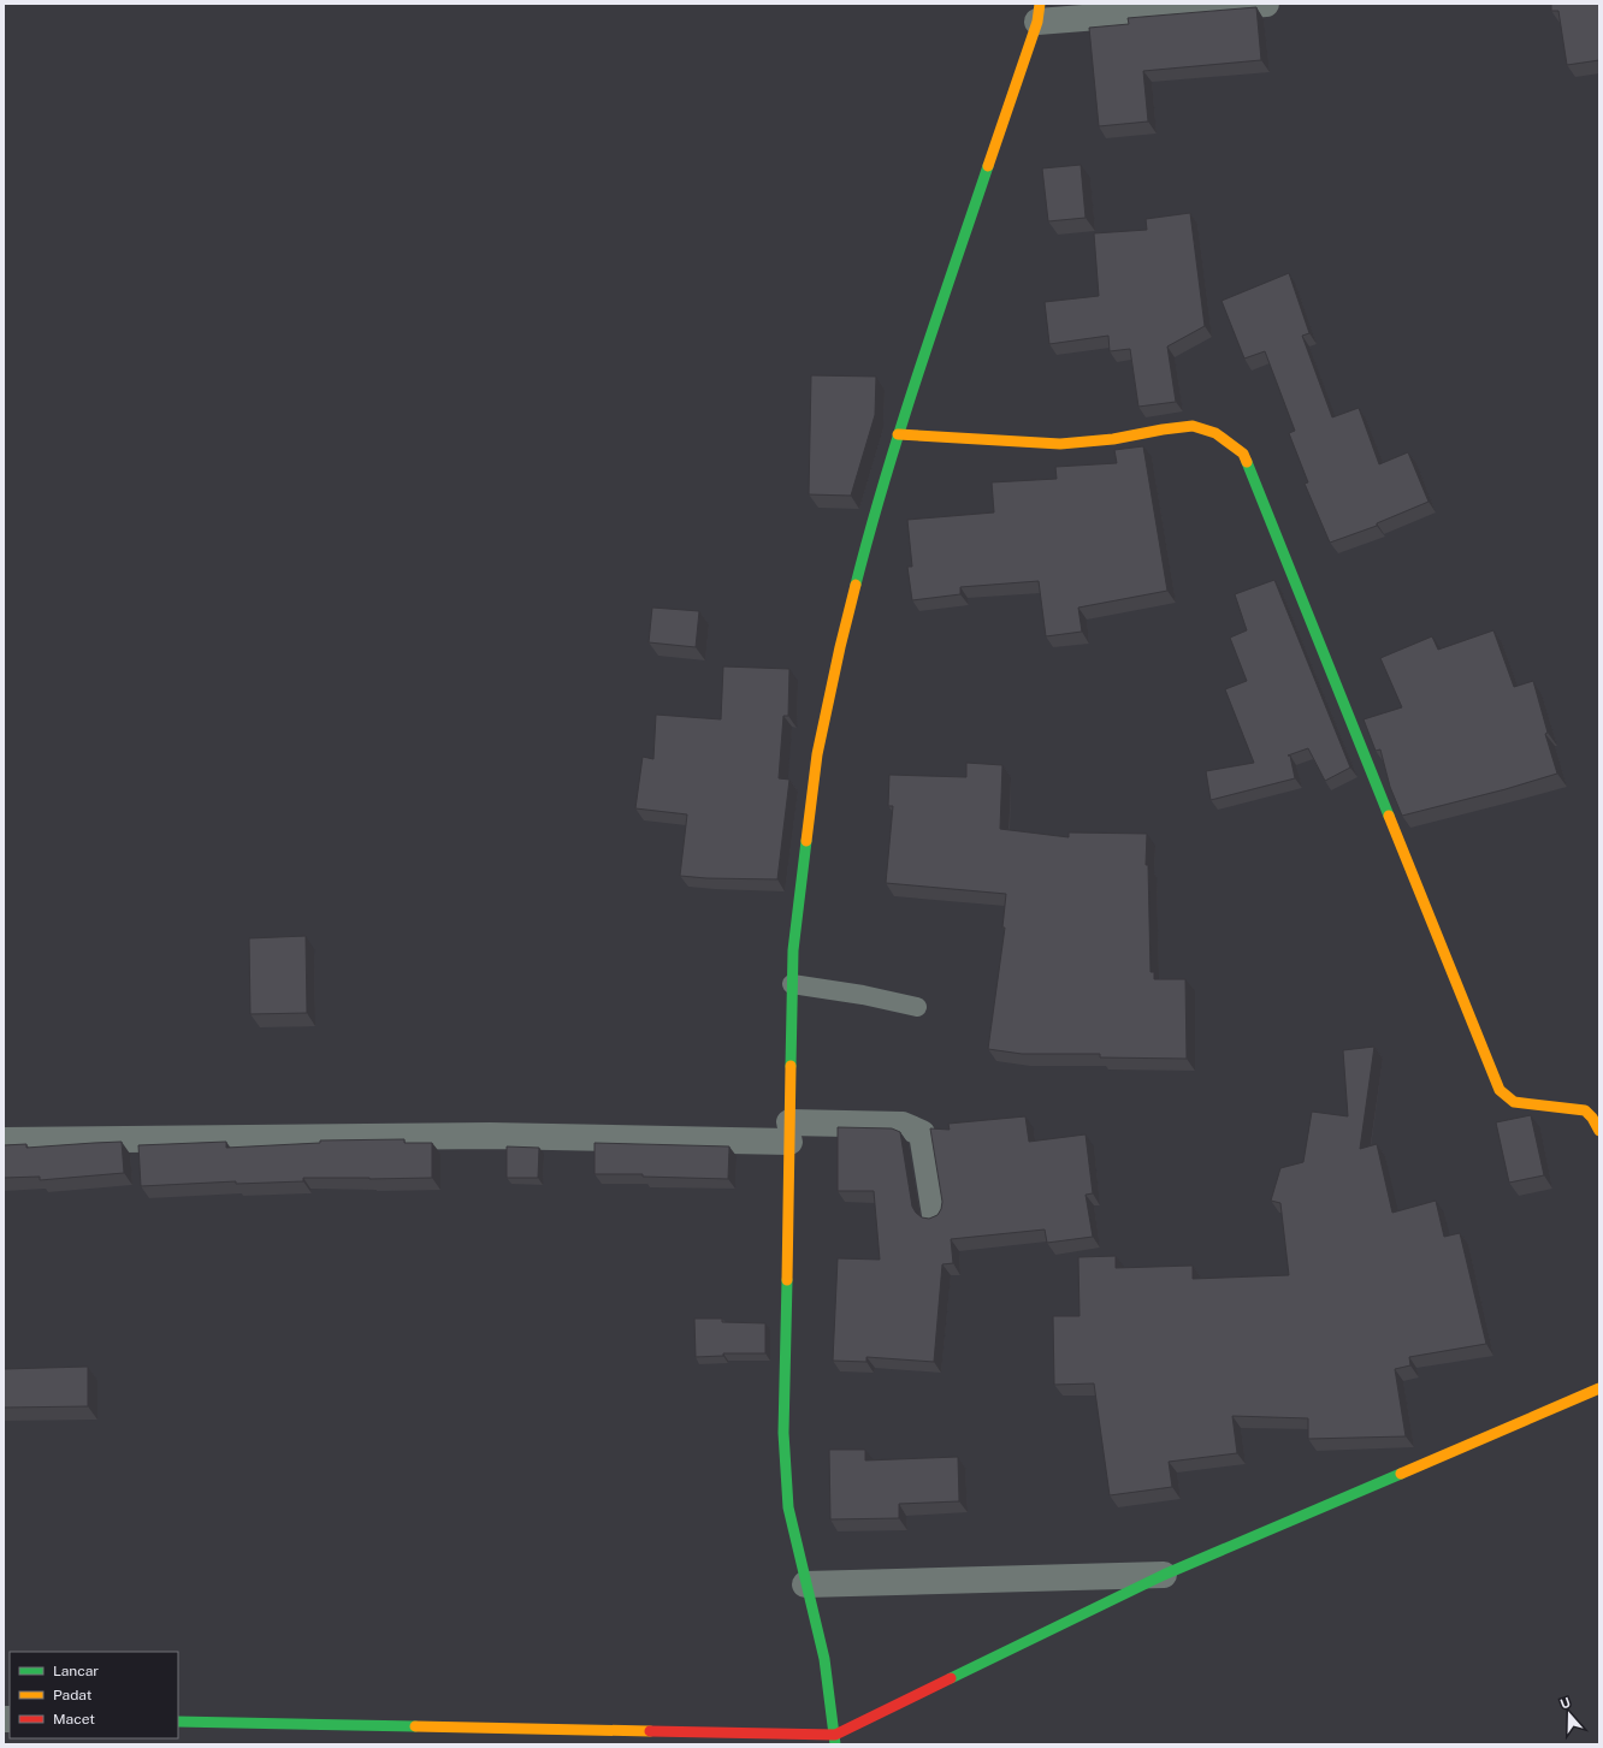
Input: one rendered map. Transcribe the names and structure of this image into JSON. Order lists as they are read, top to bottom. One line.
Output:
{"legend":["Lancar","Padat","Macet"],"north":"top"}
